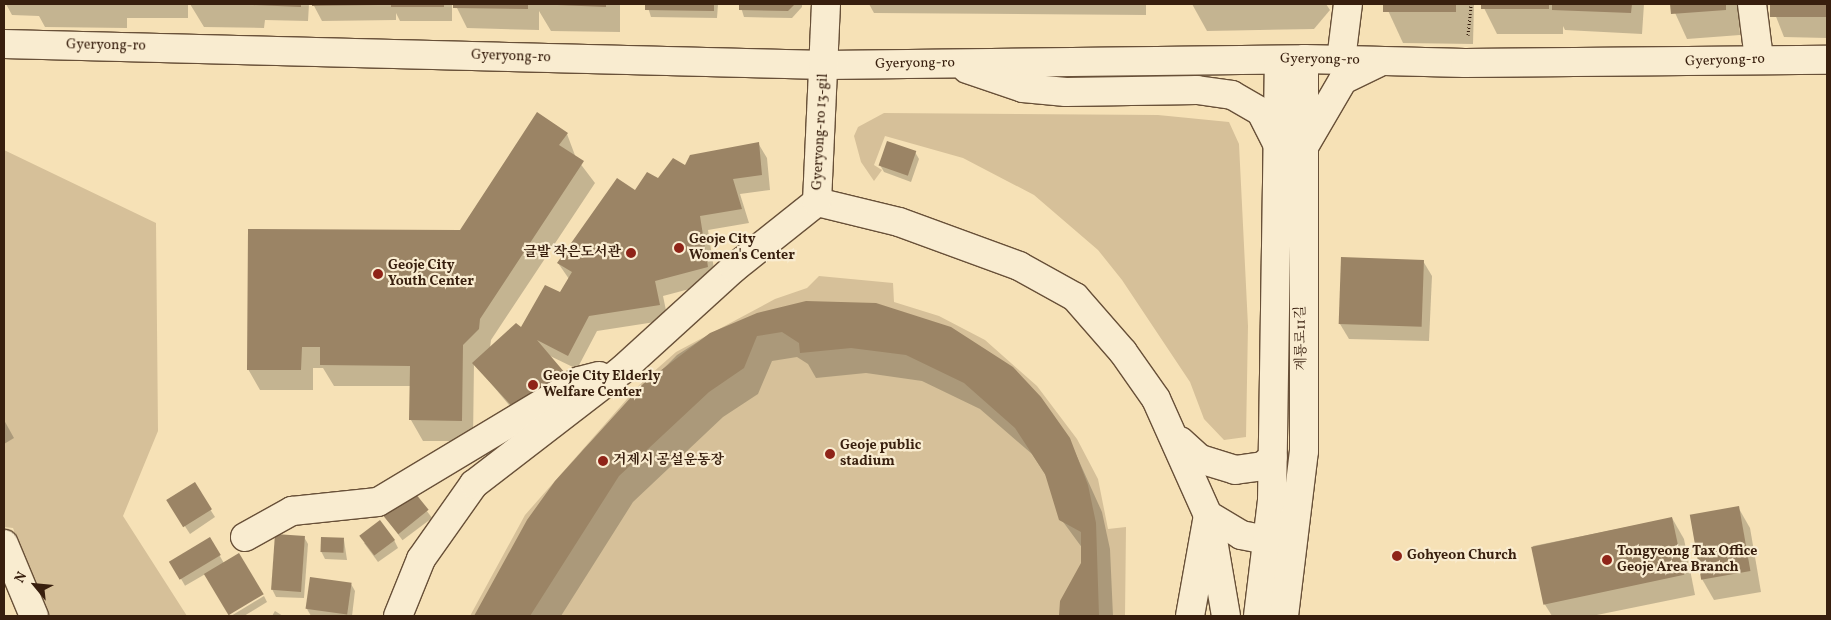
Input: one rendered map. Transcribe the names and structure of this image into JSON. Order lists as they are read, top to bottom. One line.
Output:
{"streets":{"street":["Gyeryong-ro","Gyeryong-ro 13-gil","계룡로11길"]},"crossings":[["Gyeryong-ro","Gyeryong-ro 13-gil"],["Gyeryong-ro","계룡로11길"]],"places":["Geoje City Women's Center","글발 작은도서관","Geoje City Youth Center","Geoje City Elderly Welfare Center","Geoje public stadium","거제시 공설운동장","Gohyeon Church","Tongyeong Tax Office Geoje Area Branch"],"north":"top left"}
